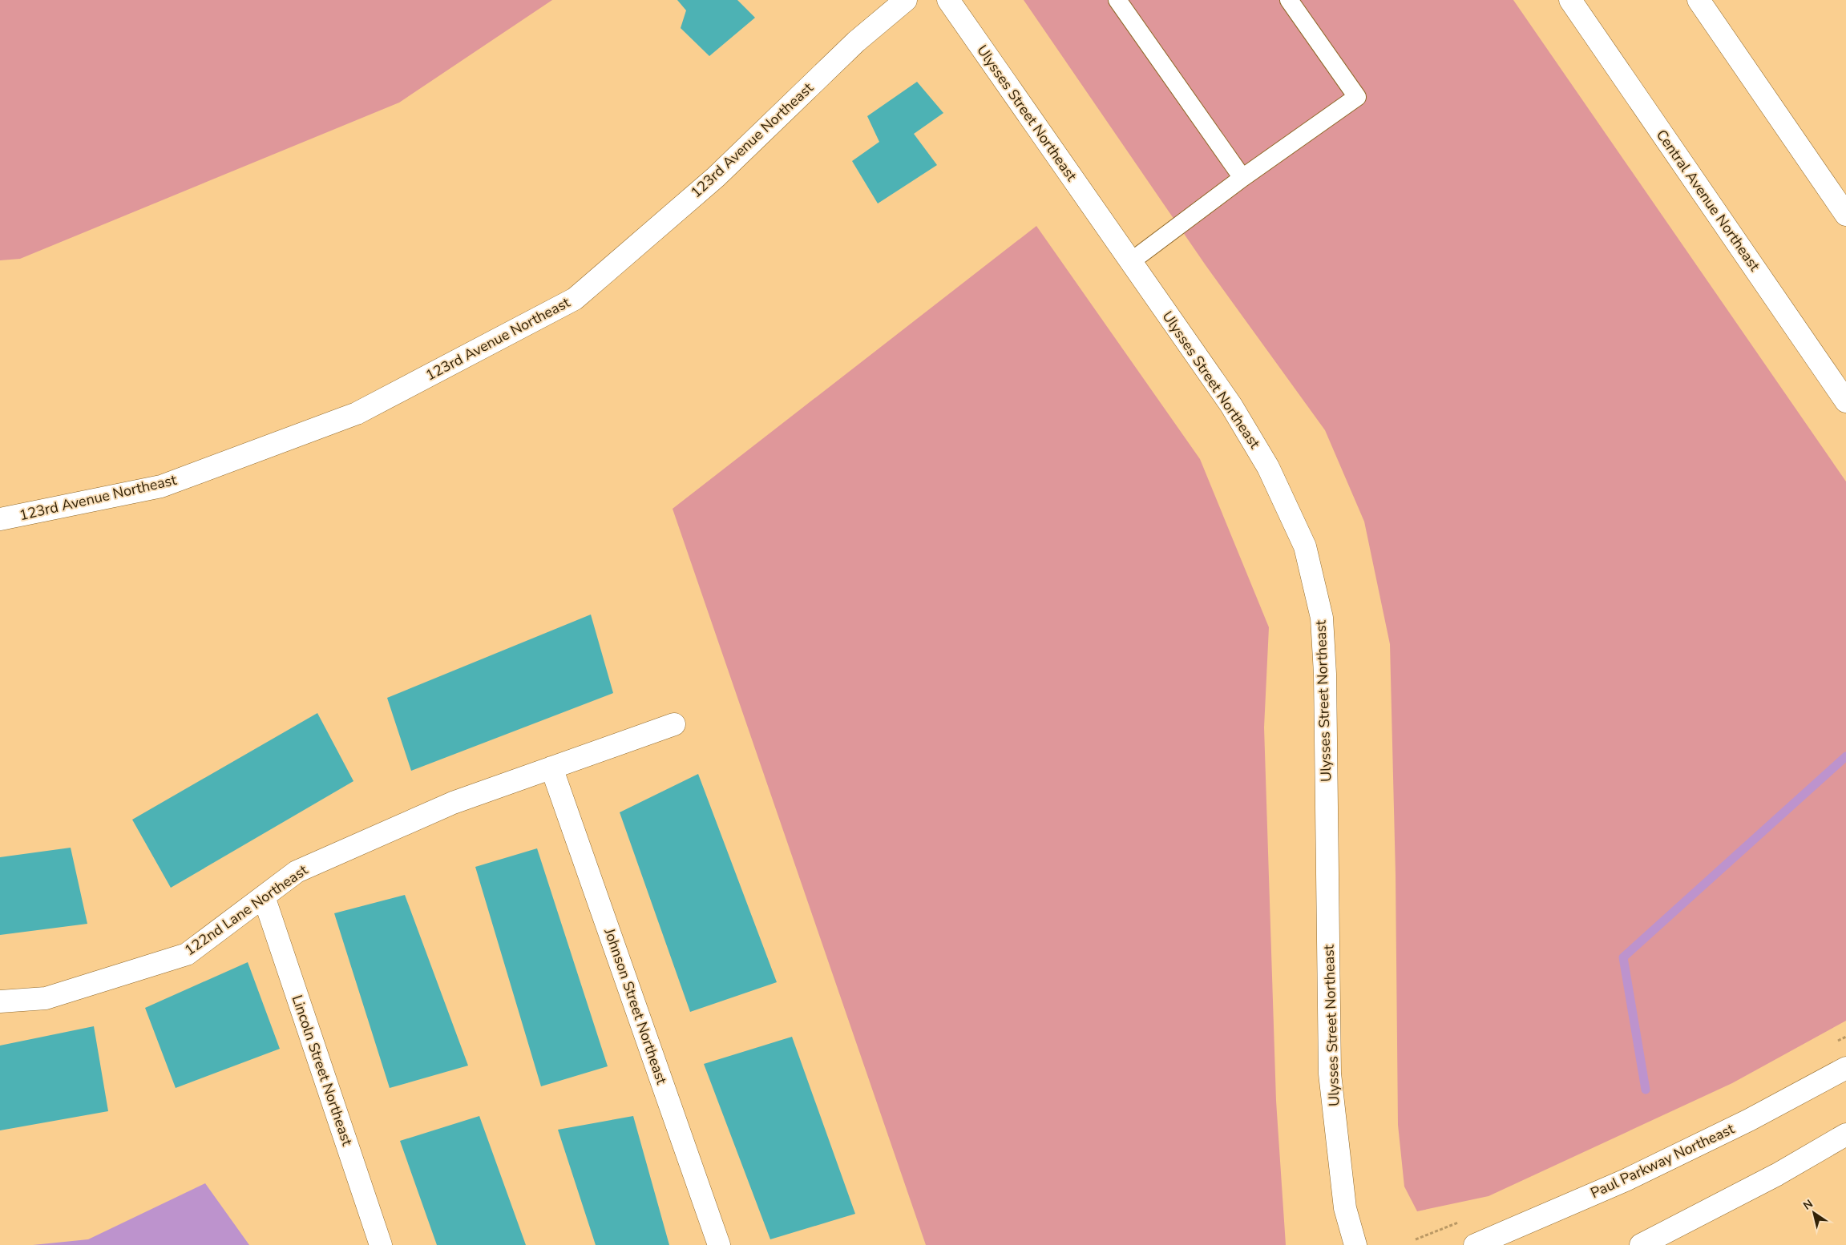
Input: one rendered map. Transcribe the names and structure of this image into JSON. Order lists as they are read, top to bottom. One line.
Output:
{"streets":{"main road":["Ulysses Street Northeast","123rd Avenue Northeast","Central Avenue Northeast","122nd Lane Northeast","Johnson Street Northeast","Lincoln Street Northeast","Paul Parkway Northeast"]},"crossings":[["122nd Lane Northeast","Johnson Street Northeast"],["122nd Lane Northeast","Lincoln Street Northeast"]],"north":"top left"}
